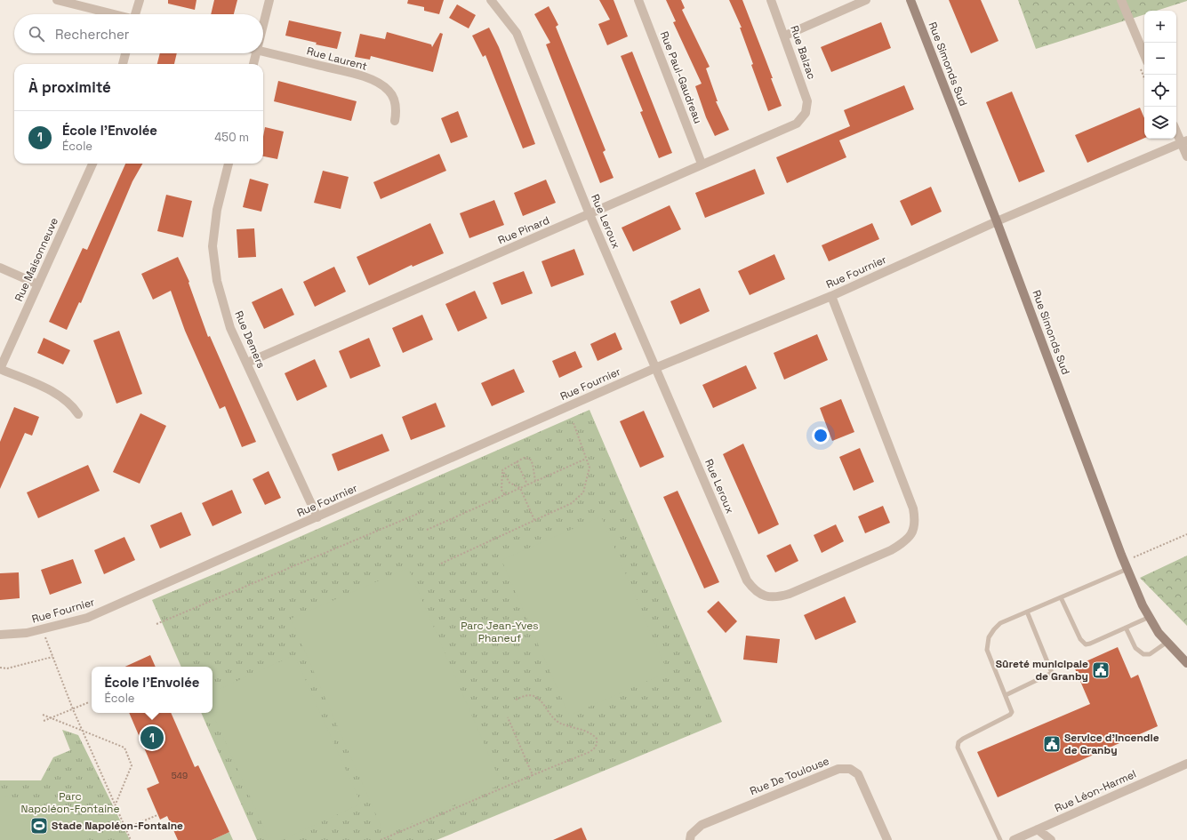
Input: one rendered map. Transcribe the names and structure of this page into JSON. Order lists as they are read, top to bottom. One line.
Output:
{"streets":{"street":["Rue Balzac","Rue Laurent","Rue Simonds Sud","Rue Paul-Gaudreau","Rue Leroux","Rue Pinard","Rue Maisonneuve","Rue Fournier","Rue Demers","Rue De Toulouse","Rue Léon-Harmel"]},"crossings":[["Rue Balzac","Rue Pinard"],["Rue Simonds Sud","Rue Fournier"],["Rue Paul-Gaudreau","Rue Pinard"],["Rue Leroux","Rue Pinard"],["Rue Leroux","Rue Fournier"],["Rue Pinard","Rue Demers"],["Rue Fournier","Rue Demers"]],"parks":["Parc Jean-Yves Phaneuf","Parc Napoléon-Fontaine"],"places":{"public building":["Sûreté municipale de Granby","Service d'Incendie de Granby"],"sports":["Stade Napoléon-Fontaine"]},"house_numbers":["549"],"page":{"map_buttons":["+","−"],"search":"Rechercher","heading":"À proximité","list":[{"mark":"1","name":"École l'Envolée","note":"École","value":"450 m"}],"popup":["École l'Envolée","École"],"pins":"1"}}
